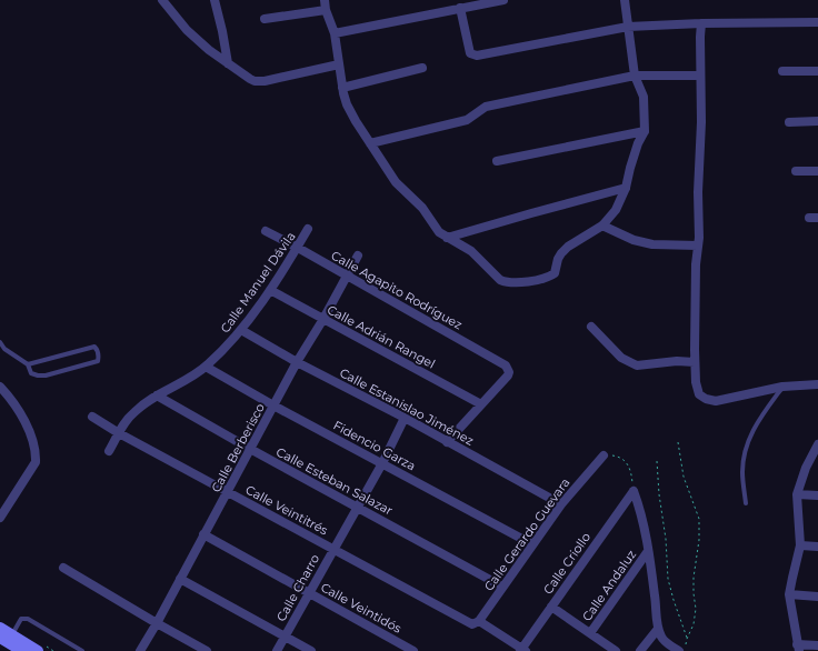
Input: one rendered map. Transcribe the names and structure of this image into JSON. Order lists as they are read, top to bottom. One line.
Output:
{"streets":{"street":["Calle Manuel Dávila","Calle Agapito Rodríguez","Calle Adrián Rangel","Calle Estanislao Jiménez","Fidencio Garza","Calle Berberisco","Calle Esteban Salazar","Calle Veintitrés","Calle Gerardo Guevara","Calle Criollo","Calle Andaluz","Calle Charro","Calle Veintidós"]},"crossings":[["Calle Manuel Dávila","Calle Agapito Rodríguez"],["Calle Manuel Dávila","Calle Adrián Rangel"],["Calle Manuel Dávila","Calle Estanislao Jiménez"],["Calle Manuel Dávila","Fidencio Garza"],["Calle Manuel Dávila","Calle Esteban Salazar"],["Calle Manuel Dávila","Calle Veintitrés"],["Calle Agapito Rodríguez","Calle Adrián Rangel"],["Calle Agapito Rodríguez","Calle Berberisco"],["Calle Adrián Rangel","Calle Berberisco"],["Calle Estanislao Jiménez","Calle Berberisco"],["Calle Estanislao Jiménez","Calle Gerardo Guevara"],["Calle Estanislao Jiménez","Calle Charro"],["Fidencio Garza","Calle Berberisco"],["Fidencio Garza","Calle Gerardo Guevara"],["Fidencio Garza","Calle Charro"],["Calle Berberisco","Calle Esteban Salazar"],["Calle Berberisco","Calle Veintitrés"],["Calle Berberisco","Calle Veintidós"],["Calle Esteban Salazar","Calle Gerardo Guevara"],["Calle Esteban Salazar","Calle Charro"],["Calle Veintitrés","Calle Gerardo Guevara"],["Calle Veintitrés","Calle Charro"],["Calle Charro","Calle Veintidós"]]}
